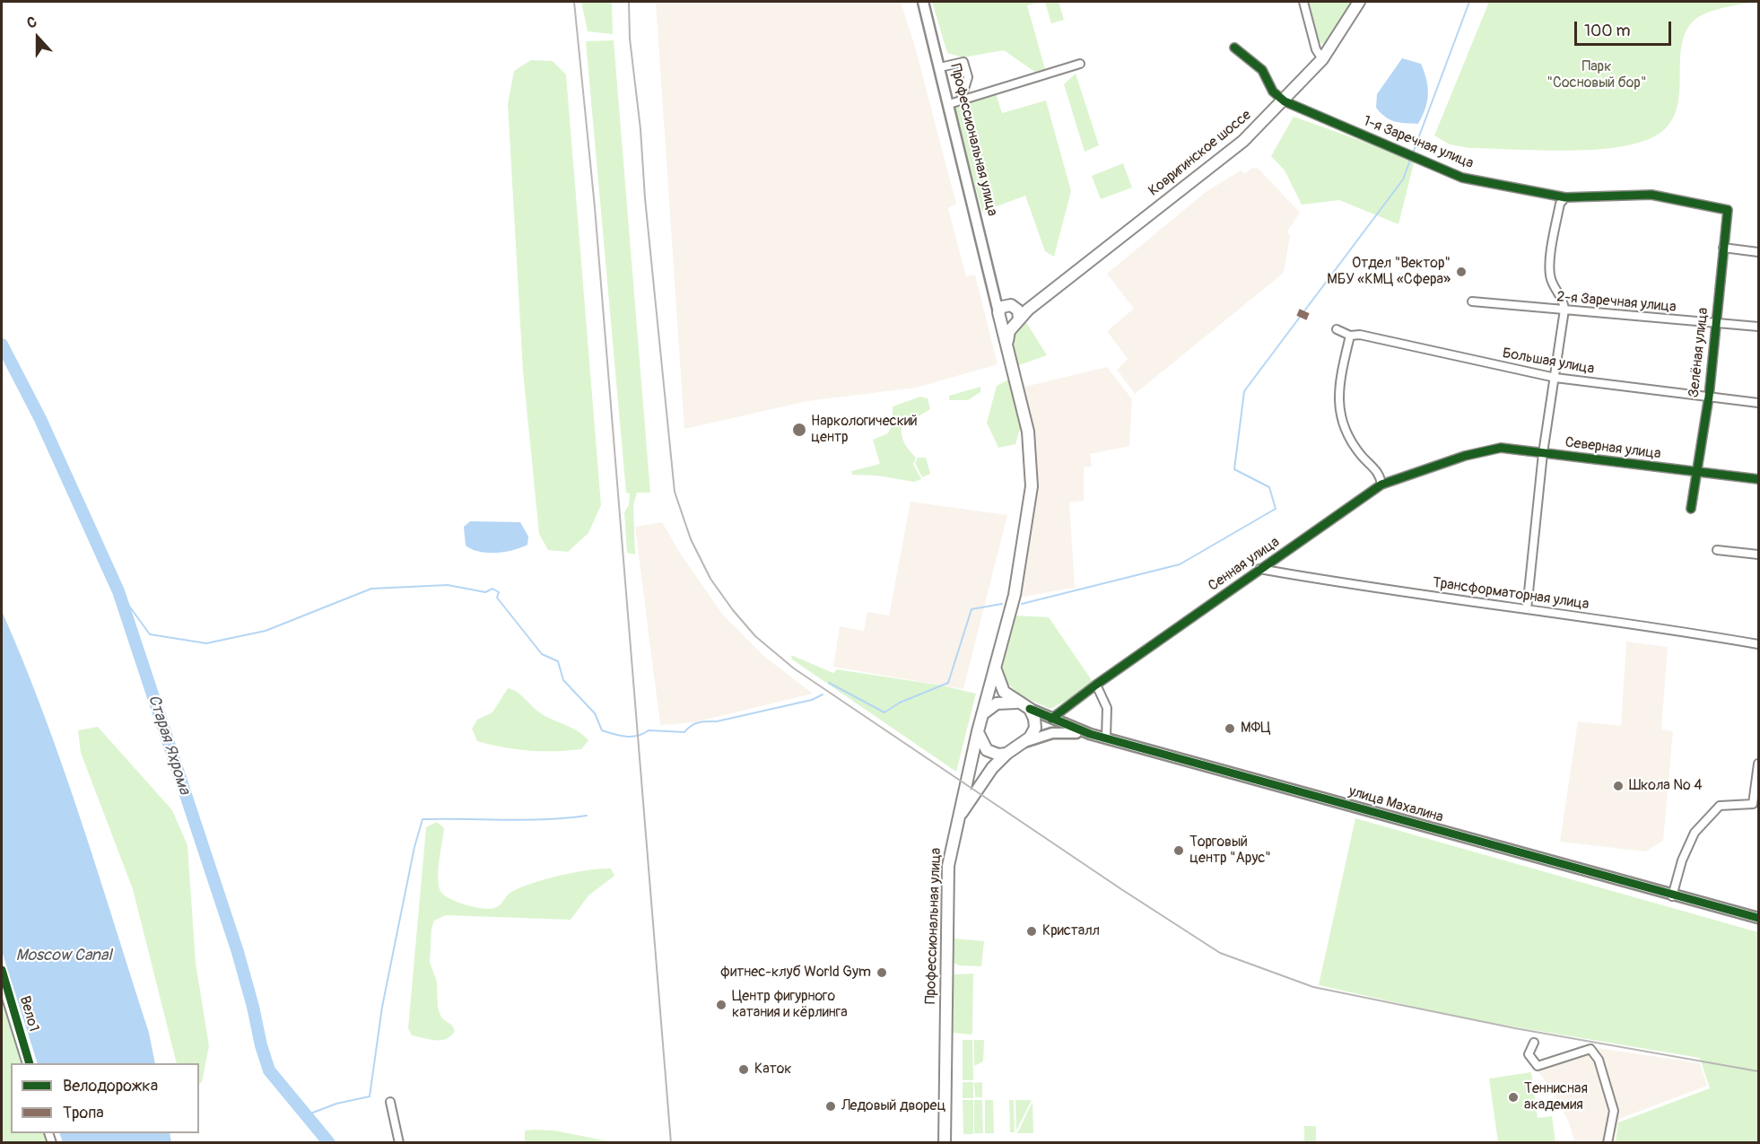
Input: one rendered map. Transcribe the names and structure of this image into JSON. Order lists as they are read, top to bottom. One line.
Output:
{"streets":{"main road":["Профессиональная улица","Ковригинское шоссе","улица Махалина"],"street":["1-я Заречная улица","2-я Заречная улица","Зелёная улица","Большая улица","Северная улица","Сенная улица","Трансформаторная улица"],"cycle path":["Вело1"]},"crossings":[["Профессиональная улица","Ковригинское шоссе"],["Профессиональная улица","улица Махалина"],["1-я Заречная улица","Ковригинское шоссе"],["1-я Заречная улица","Зелёная улица"],["2-я Заречная улица","Зелёная улица"],["Зелёная улица","Большая улица"],["Зелёная улица","Северная улица"],["Северная улица","Сенная улица"],["Сенная улица","Трансформаторная улица"],["Сенная улица","улица Махалина"]],"water":["Старая Яхрома","Moscow Canal"],"parks":["Парк \"Сосновый бор\""],"places":["Отдел \"Вектор\" МБУ «КМЦ «Сфера»","Наркологический центр","МФЦ","Школа № 4","Торговый центр \"Арус\"","Кристалл","фитнес-клуб World Gym","Центр фигурного катания и кёрлинга","Каток","Теннисная академия","Ледовый дворец"],"legend":["Велодорожка","Тропа"],"scale_bar":"100 m","north":"top"}
